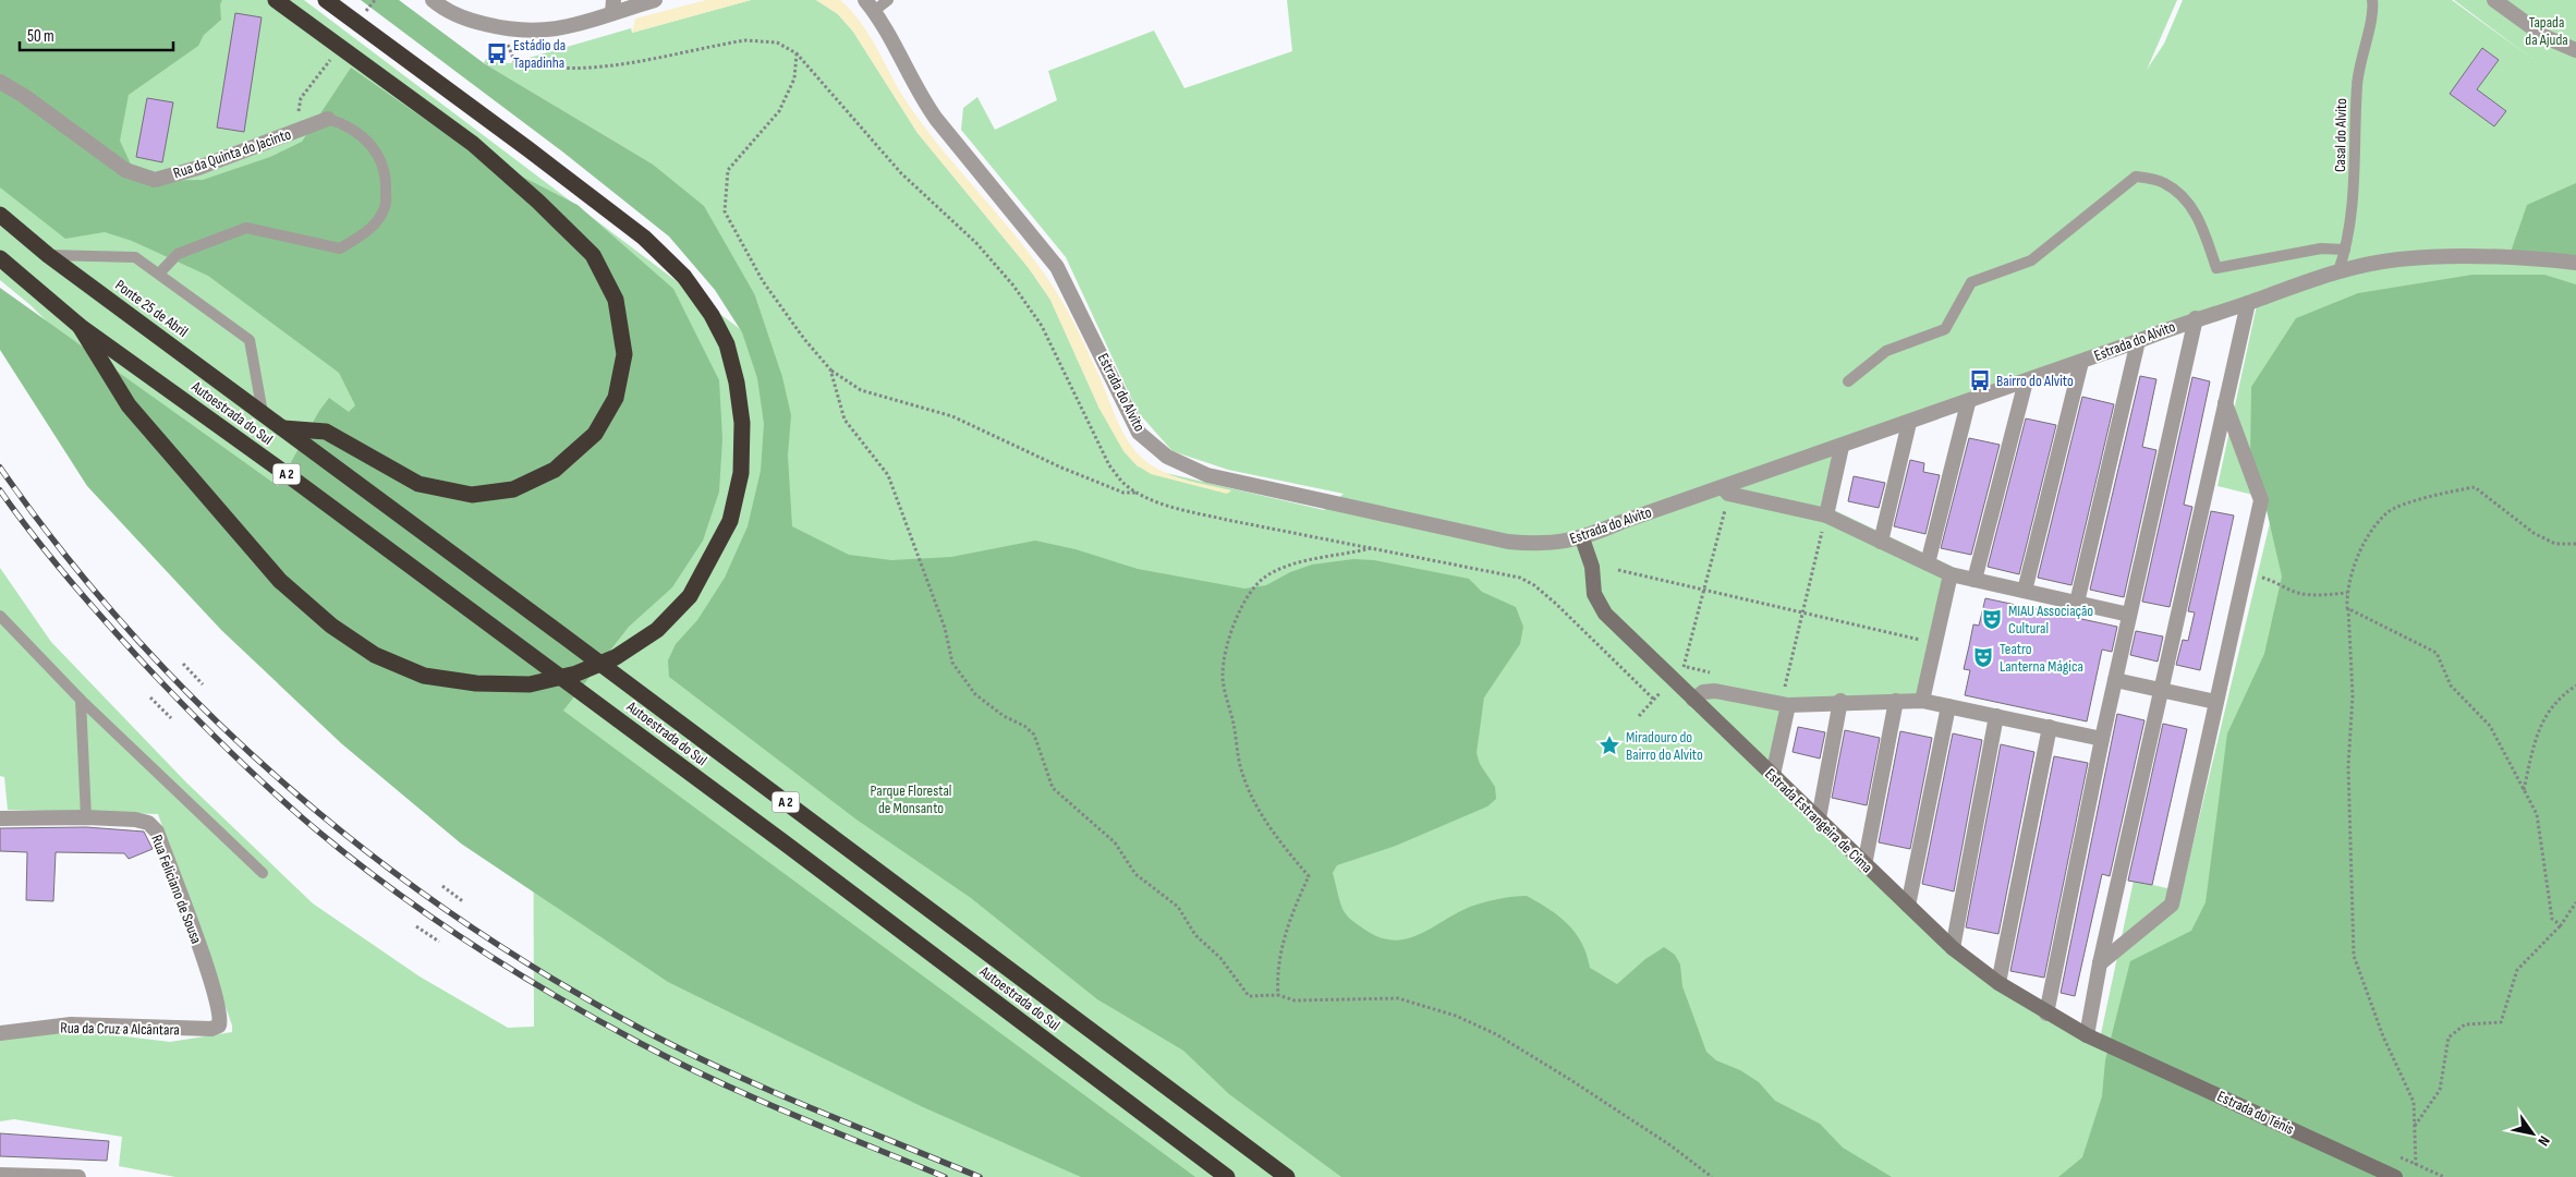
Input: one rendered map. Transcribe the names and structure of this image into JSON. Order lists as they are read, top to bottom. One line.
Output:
{"streets":{"highway":["Ponte 25 de Abril","Autoestrada do Sul","A 2"],"main road":["Estrada Estrangeira de Cima","Estrada do Ténis"],"street":["Rua da Quinta do Jacinto","Estrada do Alvito","Rua Feliciano de Sousa","Rua da Cruz a Alcântara"],"lane":["Casal do Alvito"]},"crossings":[["Casal do Alvito","Estrada do Alvito"],["Ponte 25 de Abril","Autoestrada do Sul"],["Estrada do Alvito","Estrada Estrangeira de Cima"],["Autoestrada do Sul","A 2"],["Estrada Estrangeira de Cima","Estrada do Ténis"],["Rua Feliciano de Sousa","Rua da Cruz a Alcântara"]],"parks":["Tapada da Ajuda","Parque Florestal de Monsanto"],"places":{"bus stop":["Estádio da Tapadinha","Bairro do Alvito"],"theatre":["MIAU Associação Cultural","Teatro Lanterna Mágica"],"place":["Miradouro do Bairro do Alvito"]},"scale_bar":"50 m","north":"bottom right"}
